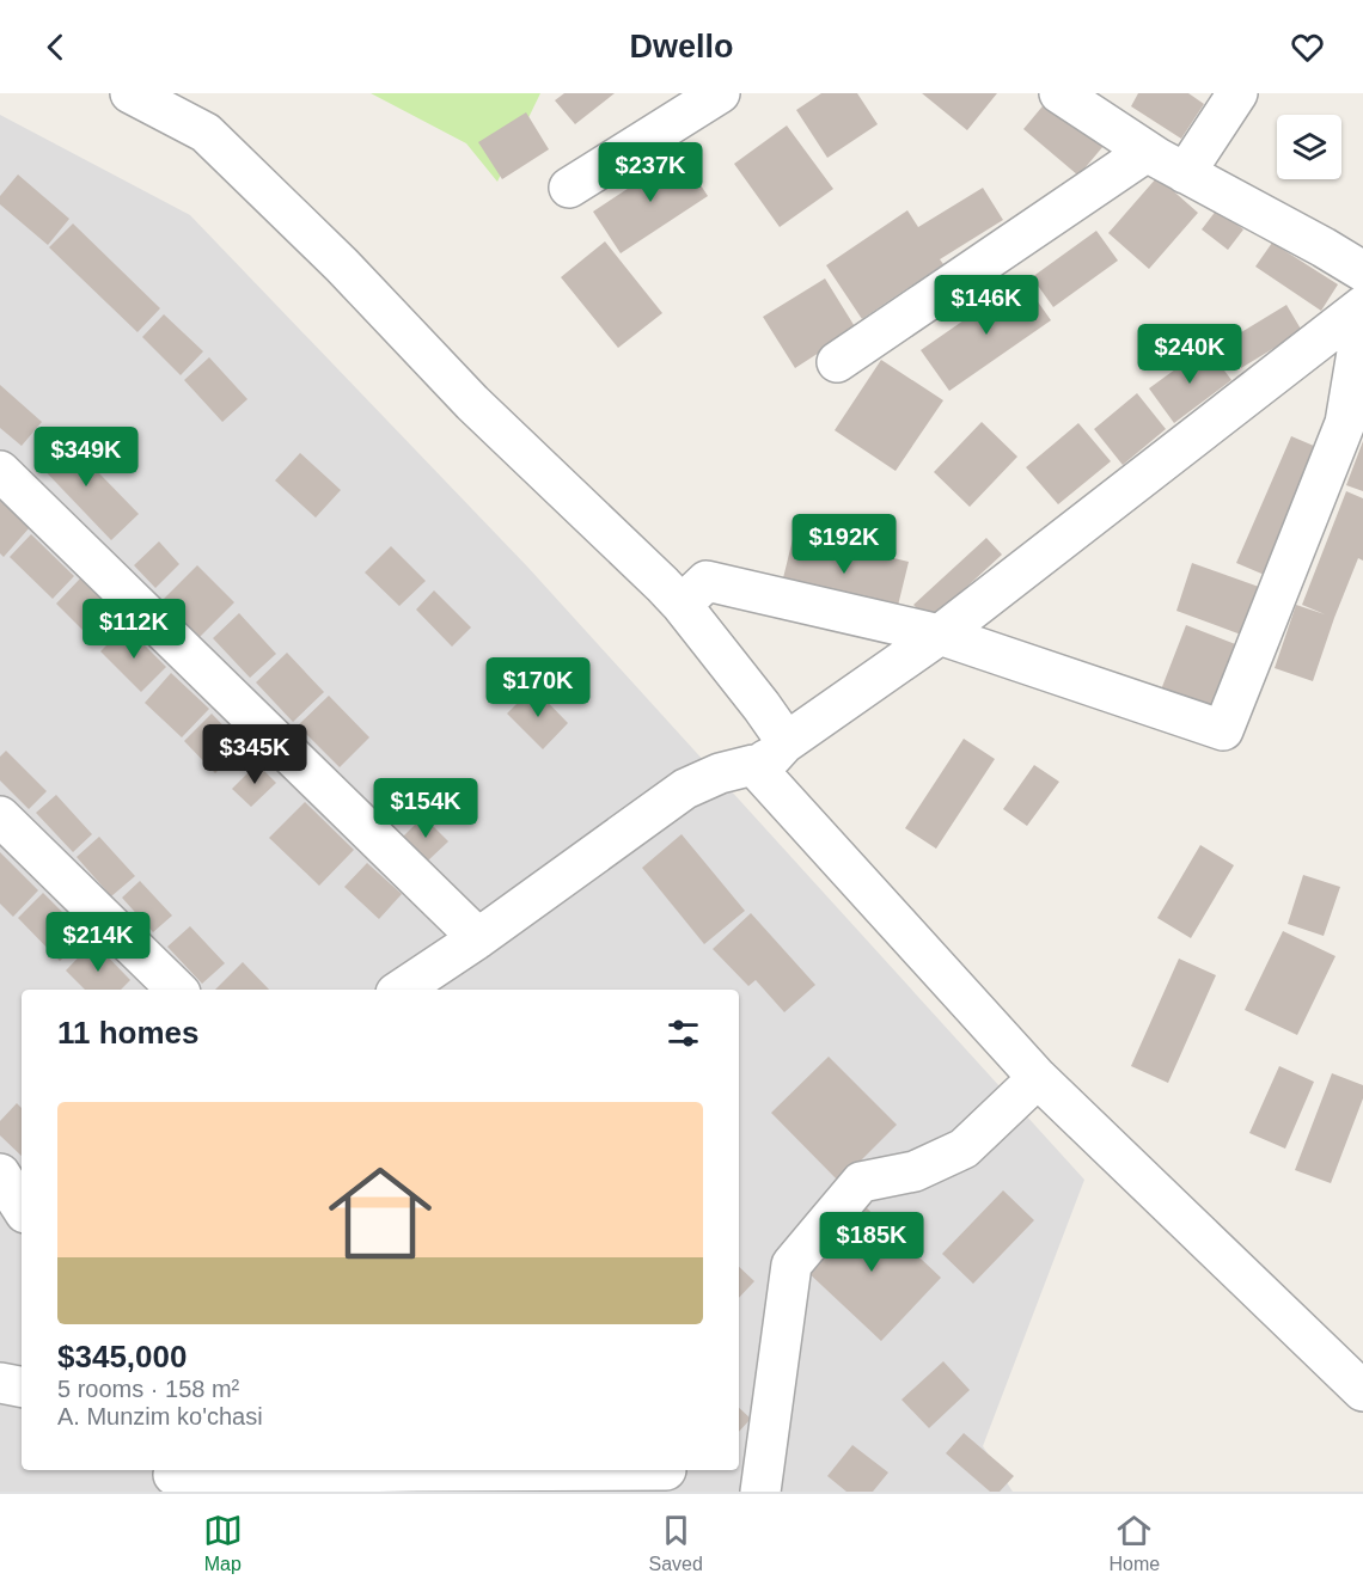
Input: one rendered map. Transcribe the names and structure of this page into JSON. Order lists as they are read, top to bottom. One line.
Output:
{"page":{"header":"Dwello","price":["$237K","$146K","$240K","$349K","$192K","$112K","$170K","$345K","$154K","$214K","$185K"],"heading":"11 homes","list":[{"name":"$345,000","note":"5 rooms · 158 m² · A. Munzim ko'chasi"}],"tabs":["Map","Saved","Home"]}}
